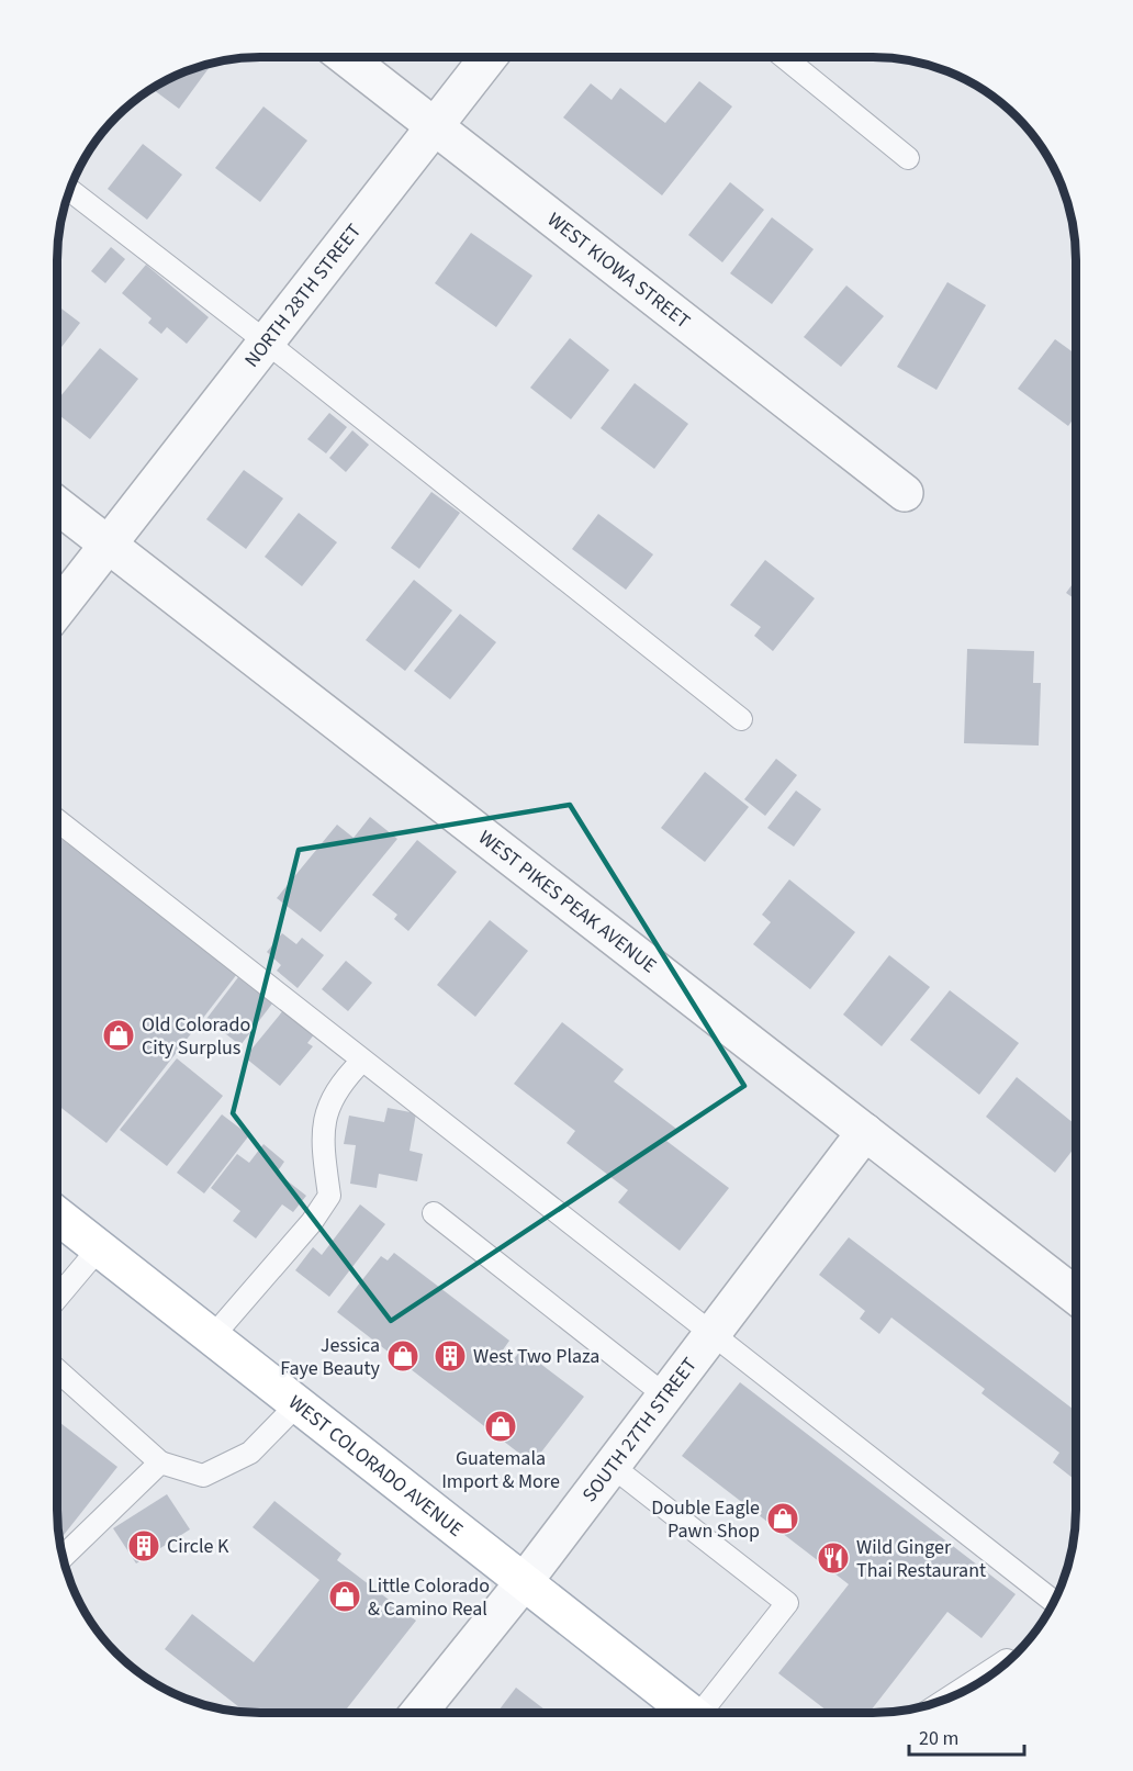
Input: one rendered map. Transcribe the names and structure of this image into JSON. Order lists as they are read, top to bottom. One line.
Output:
{"streets":{"main road":["WEST COLORADO AVENUE"],"street":["WEST KIOWA STREET","NORTH 28TH STREET","WEST PIKES PEAK AVENUE","SOUTH 27TH STREET"]},"crossings":[["WEST KIOWA STREET","NORTH 28TH STREET"],["NORTH 28TH STREET","WEST PIKES PEAK AVENUE"],["WEST PIKES PEAK AVENUE","SOUTH 27TH STREET"],["SOUTH 27TH STREET","WEST COLORADO AVENUE"]],"places":{"shop":["Old Colorado City Surplus","Jessica Faye Beauty","Guatemala Import & More","Double Eagle Pawn Shop","Little Colorado & Camino Real"],"building":["West Two Plaza","Circle K"],"restaurant":["Wild Ginger Thai Restaurant"]},"scale_bar":"20 m"}
